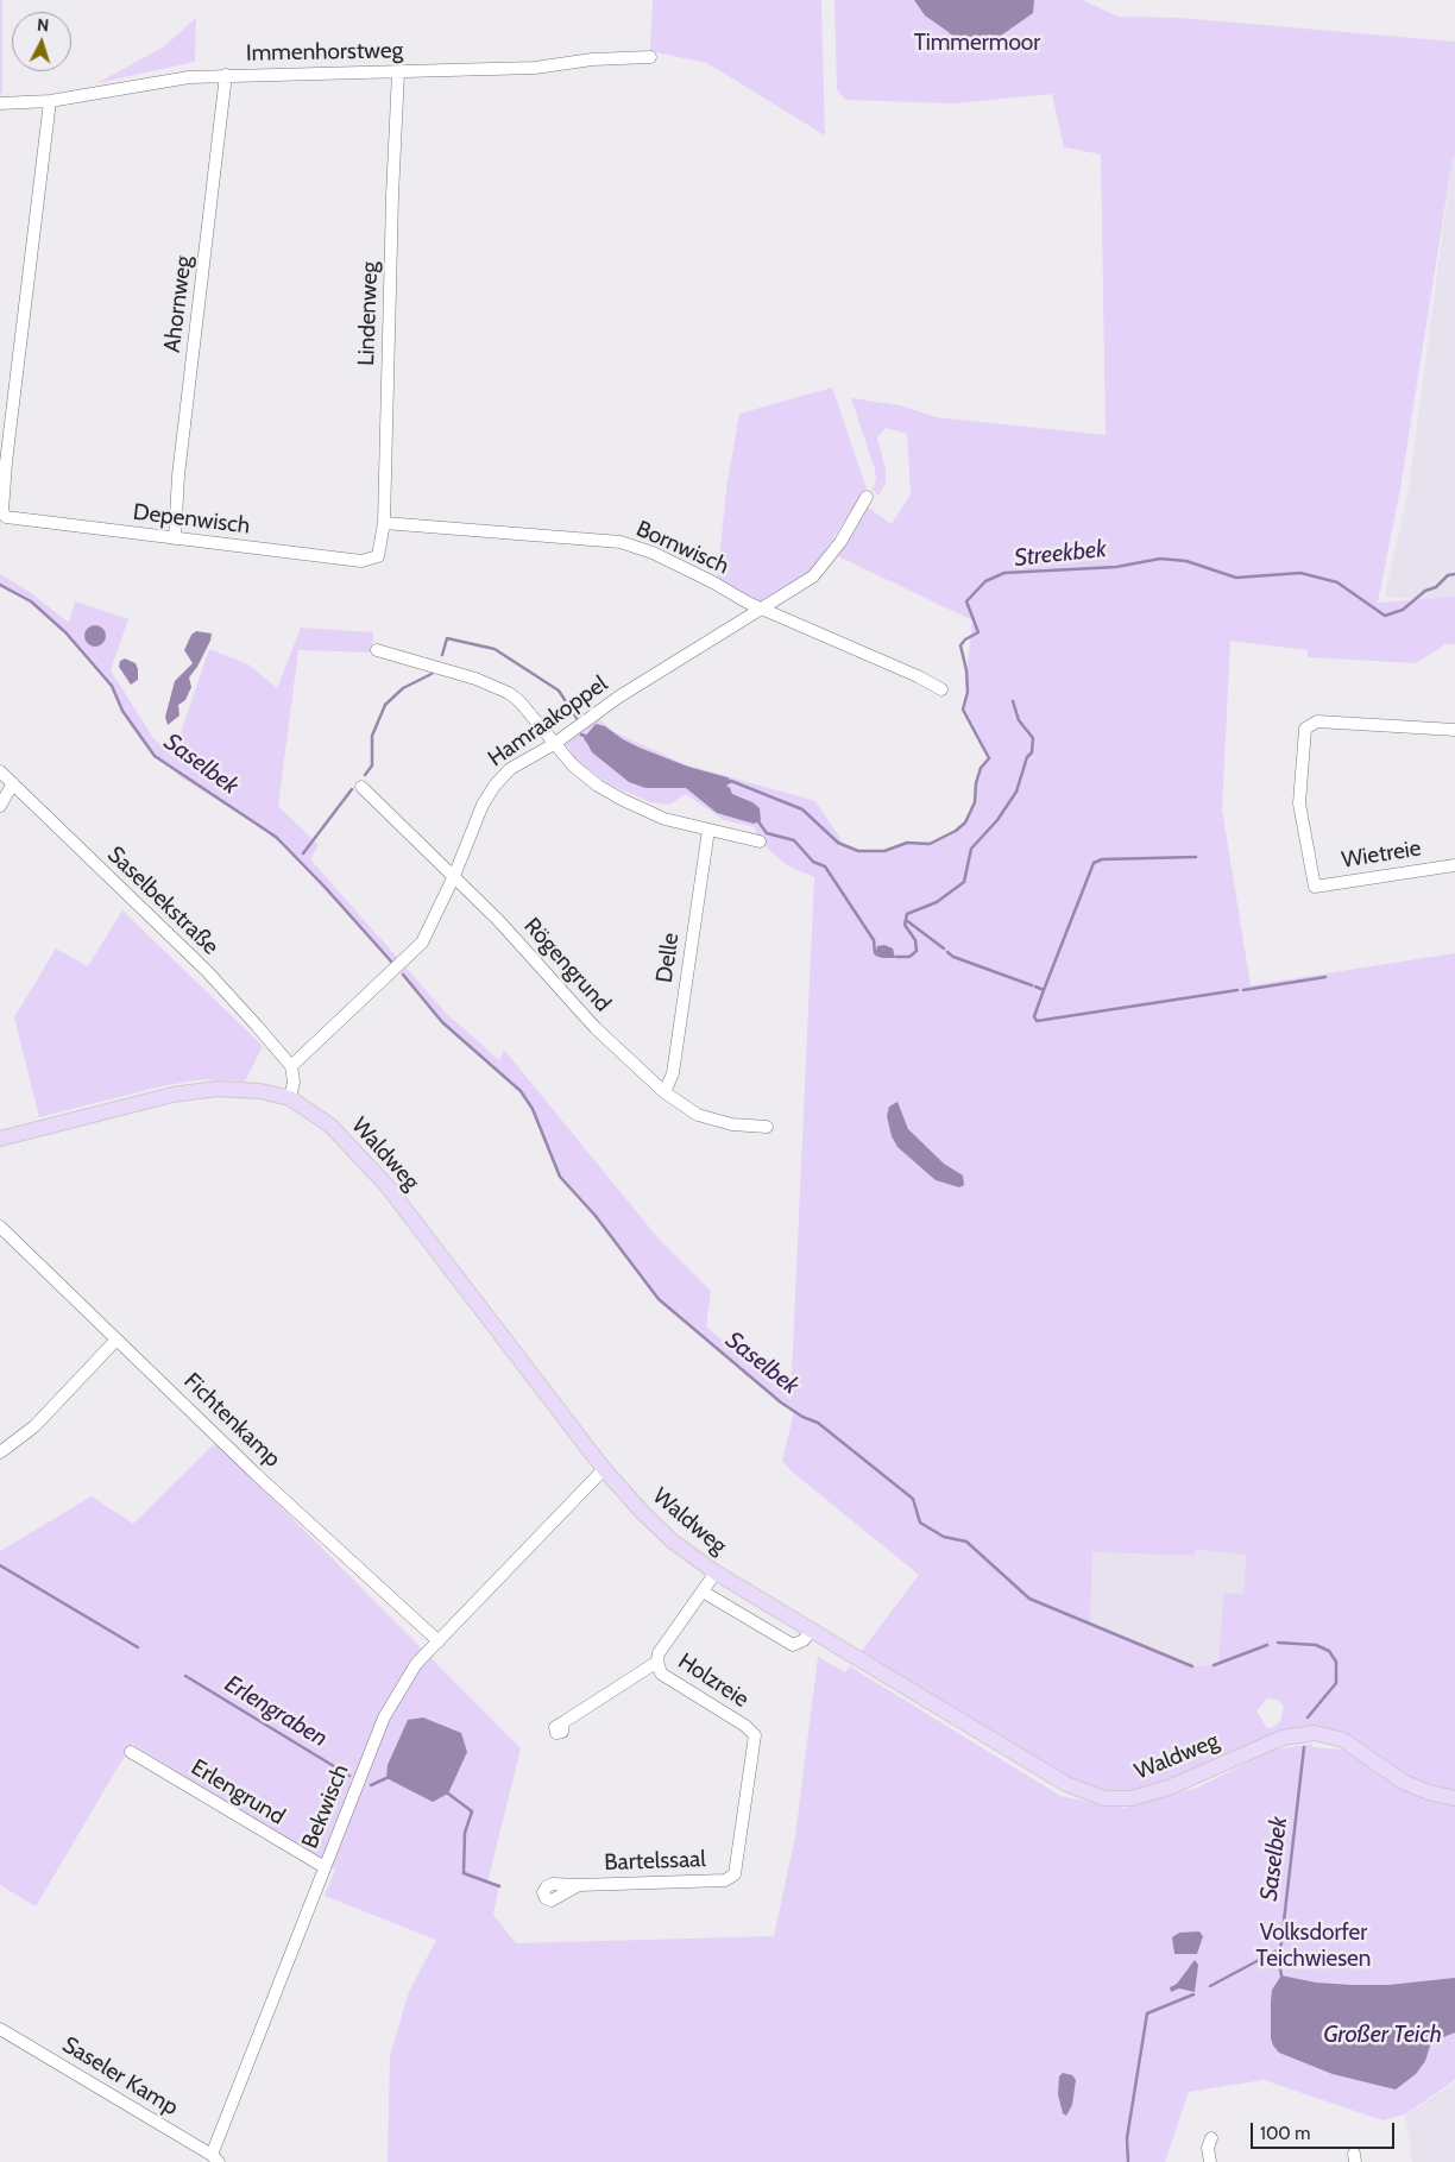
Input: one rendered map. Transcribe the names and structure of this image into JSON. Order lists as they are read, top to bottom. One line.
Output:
{"streets":{"main road":["Waldweg"],"street":["Immenhorstweg","Ahornweg","Lindenweg","Depenwisch","Bornwisch","Hamraakoppel","Wietreie","Saselbekstraße","Delle","Rögengrund","Fichtenkamp","Holzreie","Erlengrund","Bekwisch","Bartelssaal","Saseler Kamp"]},"crossings":[["Immenhorstweg","Ahornweg"],["Immenhorstweg","Lindenweg"],["Immenhorstweg","Depenwisch"],["Ahornweg","Depenwisch"],["Lindenweg","Depenwisch"],["Lindenweg","Bornwisch"],["Bornwisch","Hamraakoppel"],["Hamraakoppel","Saselbekstraße"],["Hamraakoppel","Rögengrund"],["Delle","Rögengrund"],["Waldweg","Bekwisch"],["Fichtenkamp","Bekwisch"],["Holzreie","Bartelssaal"],["Erlengrund","Bekwisch"],["Bekwisch","Saseler Kamp"]],"water":["Streekbek","Saselbek","Erlengraben","Großer Teich"],"parks":["Timmermoor","Volksdorfer Teichwiesen"],"scale_bar":"100 m","north":"top"}
